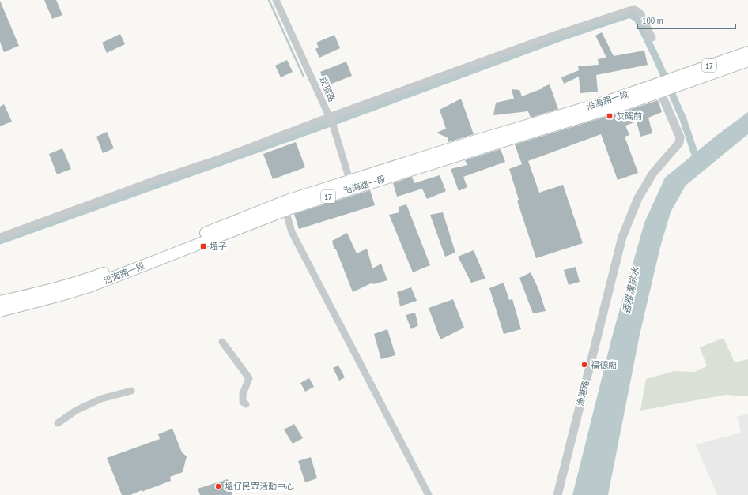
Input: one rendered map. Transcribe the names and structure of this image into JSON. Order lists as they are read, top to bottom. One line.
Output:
{"streets":{"main road":["17","沿海路一段"],"street":["崁頂路","漁港路"]},"crossings":[["17","沿海路一段"],["17","漁港路"],["崁頂路","沿海路一段"],["沿海路一段","漁港路"]],"water":["番雅溝排水"],"places":{"transit":["灰磘前","塭子"],"other":["福德廟","塭仔民眾活動中心"]},"scale_bar":"100 m"}
